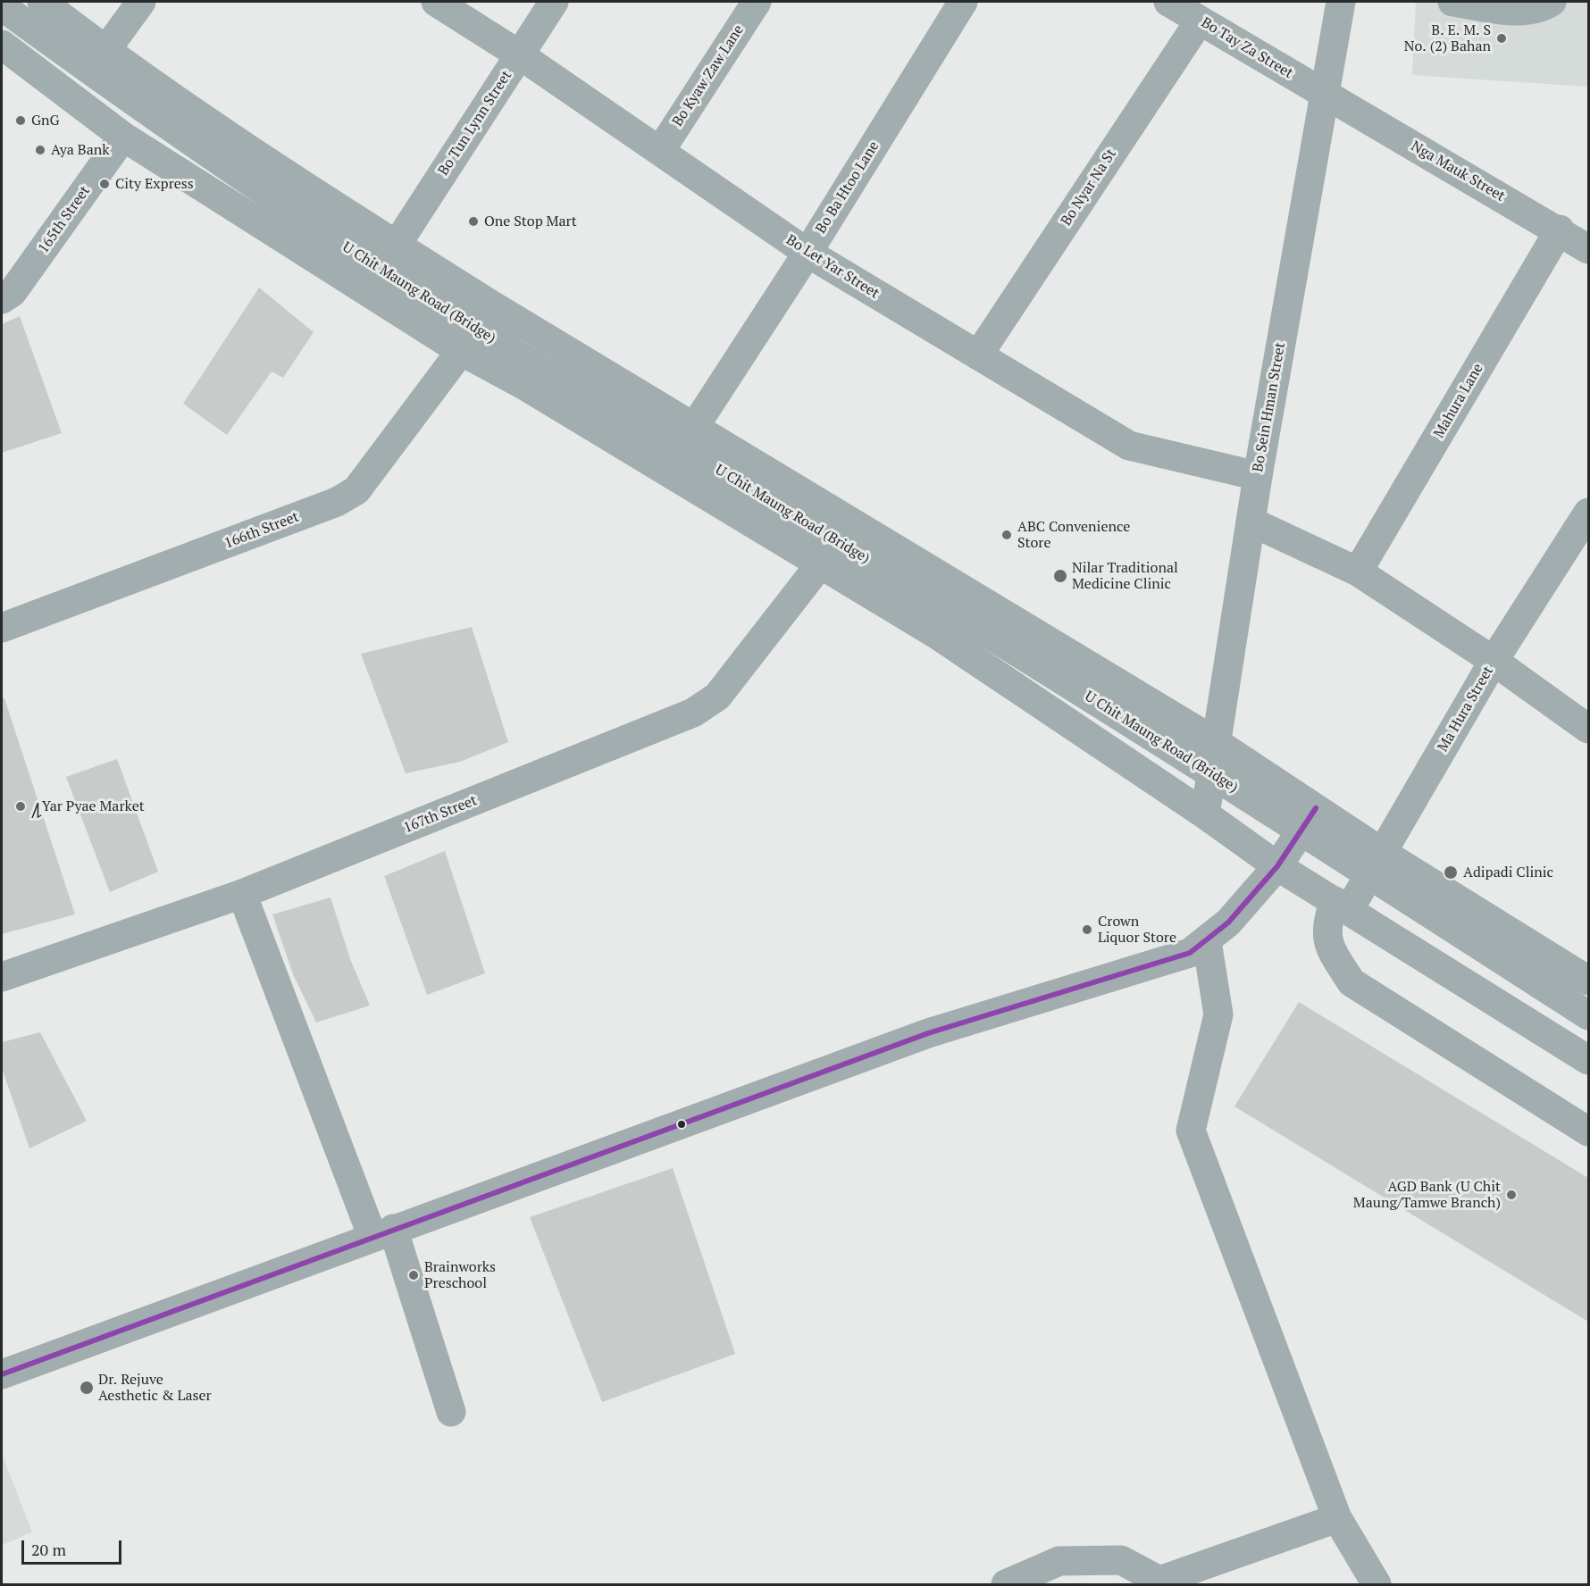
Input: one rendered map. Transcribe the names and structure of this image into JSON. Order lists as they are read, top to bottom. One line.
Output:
{"streets":{"street":["Bo Tay Za Street","Bo Kyaw Zaw Lane","Bo Tun Lynn Street","Nga Mauk Street","Bo Ba Htoo Lane","Bo Nyar Na St","165th Street","Bo Let Yar Street","U Chit Maung Road (Bridge)","Mahura Lane","Bo Sein Hman Street","166th Street","Ma Hura Street","167th Street"]},"crossings":[["Bo Tay Za Street","Nga Mauk Street"],["Bo Tay Za Street","Bo Nyar Na St"],["Bo Tay Za Street","Bo Sein Hman Street"],["Bo Kyaw Zaw Lane","Bo Let Yar Street"],["Bo Tun Lynn Street","Bo Let Yar Street"],["Nga Mauk Street","Mahura Lane"],["Nga Mauk Street","Bo Sein Hman Street"],["Bo Ba Htoo Lane","Bo Let Yar Street"],["Bo Nyar Na St","Bo Let Yar Street"],["Bo Let Yar Street","Bo Sein Hman Street"]],"places":["B. E. M. S No. (2) Bahan","GnG","Aya Bank","City Express","One Stop Mart","ABC Convenience Store","Nilar Traditional Medicine Clinic","႔Yar Pyae Market","Adipadi Clinic","Crown Liquor Store","AGD Bank (U Chit Maung/Tamwe Branch)","Brainworks Preschool","Dr. Rejuve Aesthetic & Laser"],"scale_bar":"20 m"}
